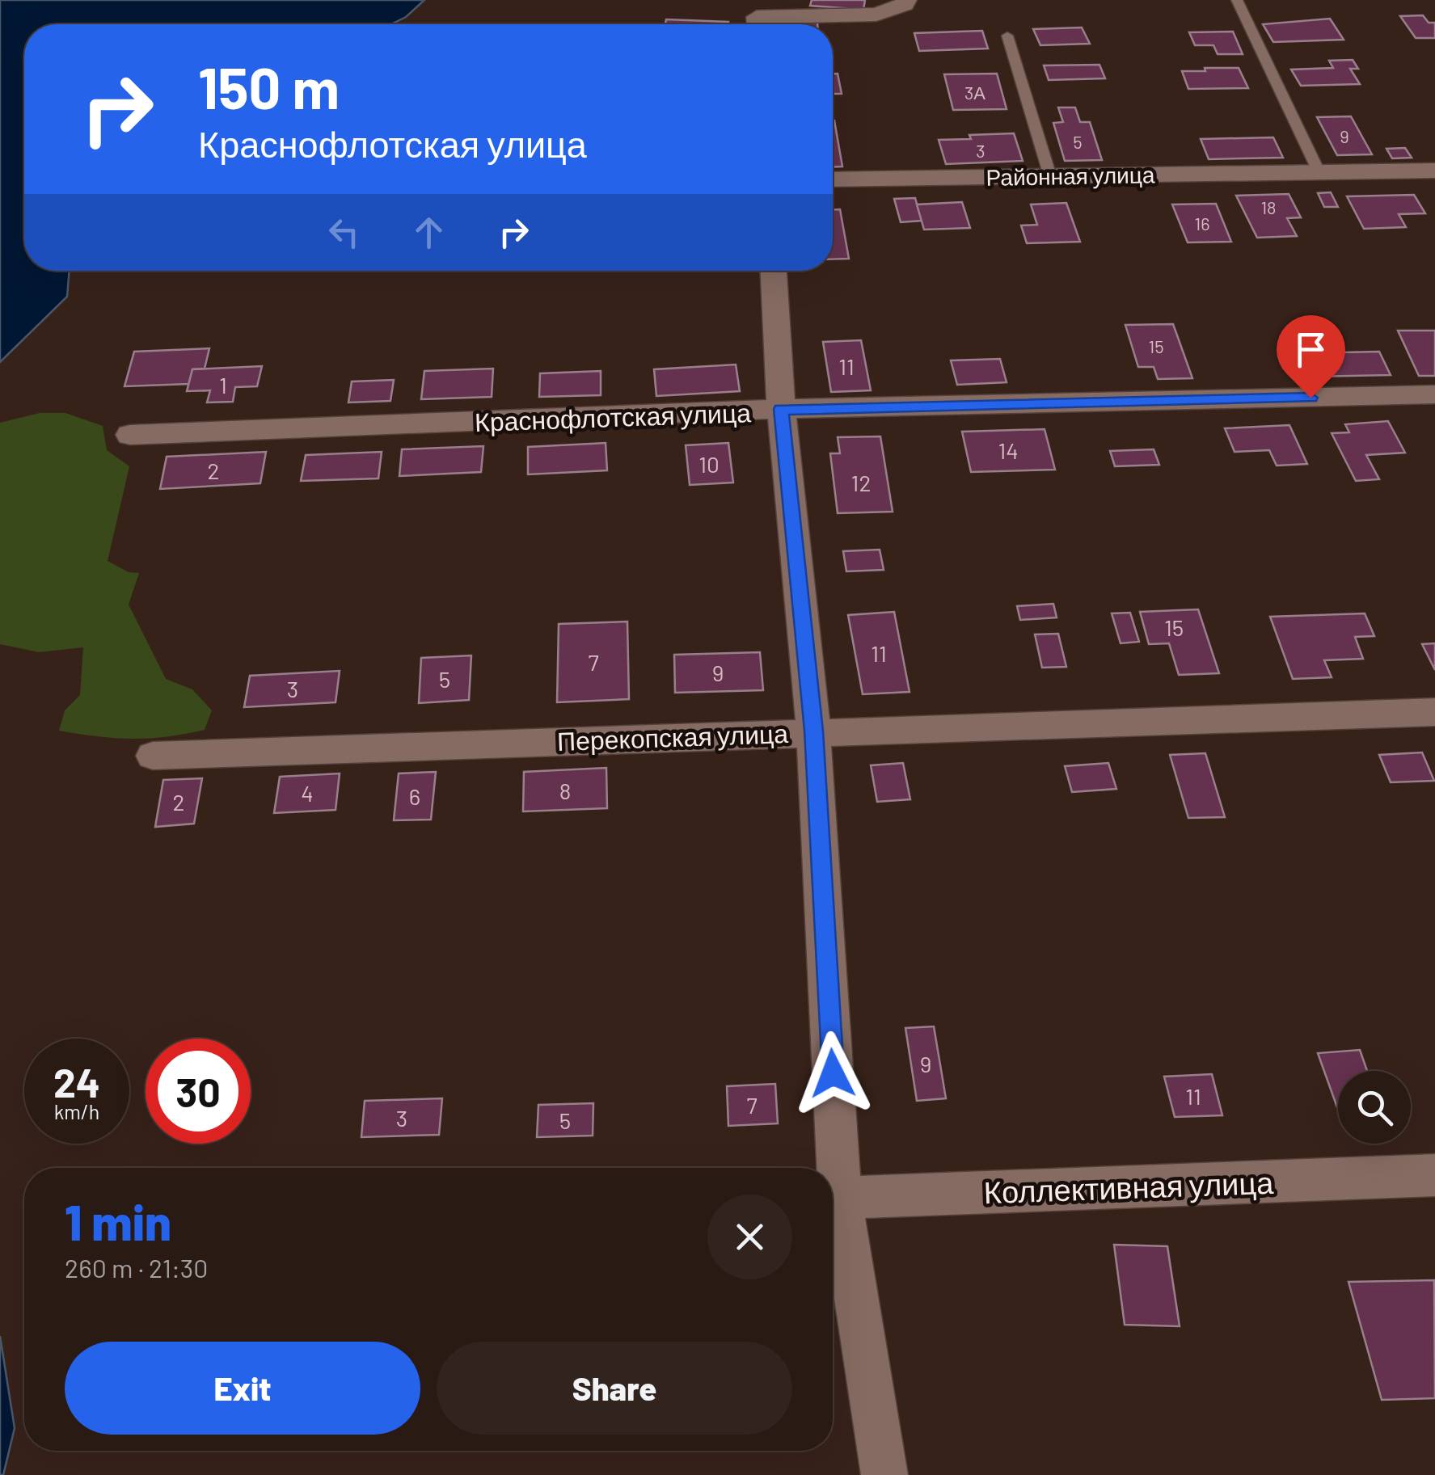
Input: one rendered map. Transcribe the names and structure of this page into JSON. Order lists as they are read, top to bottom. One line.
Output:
{"streets":{"street":["Районная улица","Краснофлотская улица","Перекопская улица","Коллективная улица"]},"house_numbers":["3А","9","5","3","18","16","15","11","1","14","10","2","12","15","11","7","9","5","3","8","4","6","2","9","11","7","3","5"],"page":{"turn":["150 m","Краснофлотская улица"],"speed":"24 km/h","limit":"30","heading":["1 min","260 m · 21:30"],"buttons":["Exit","Share"]}}
